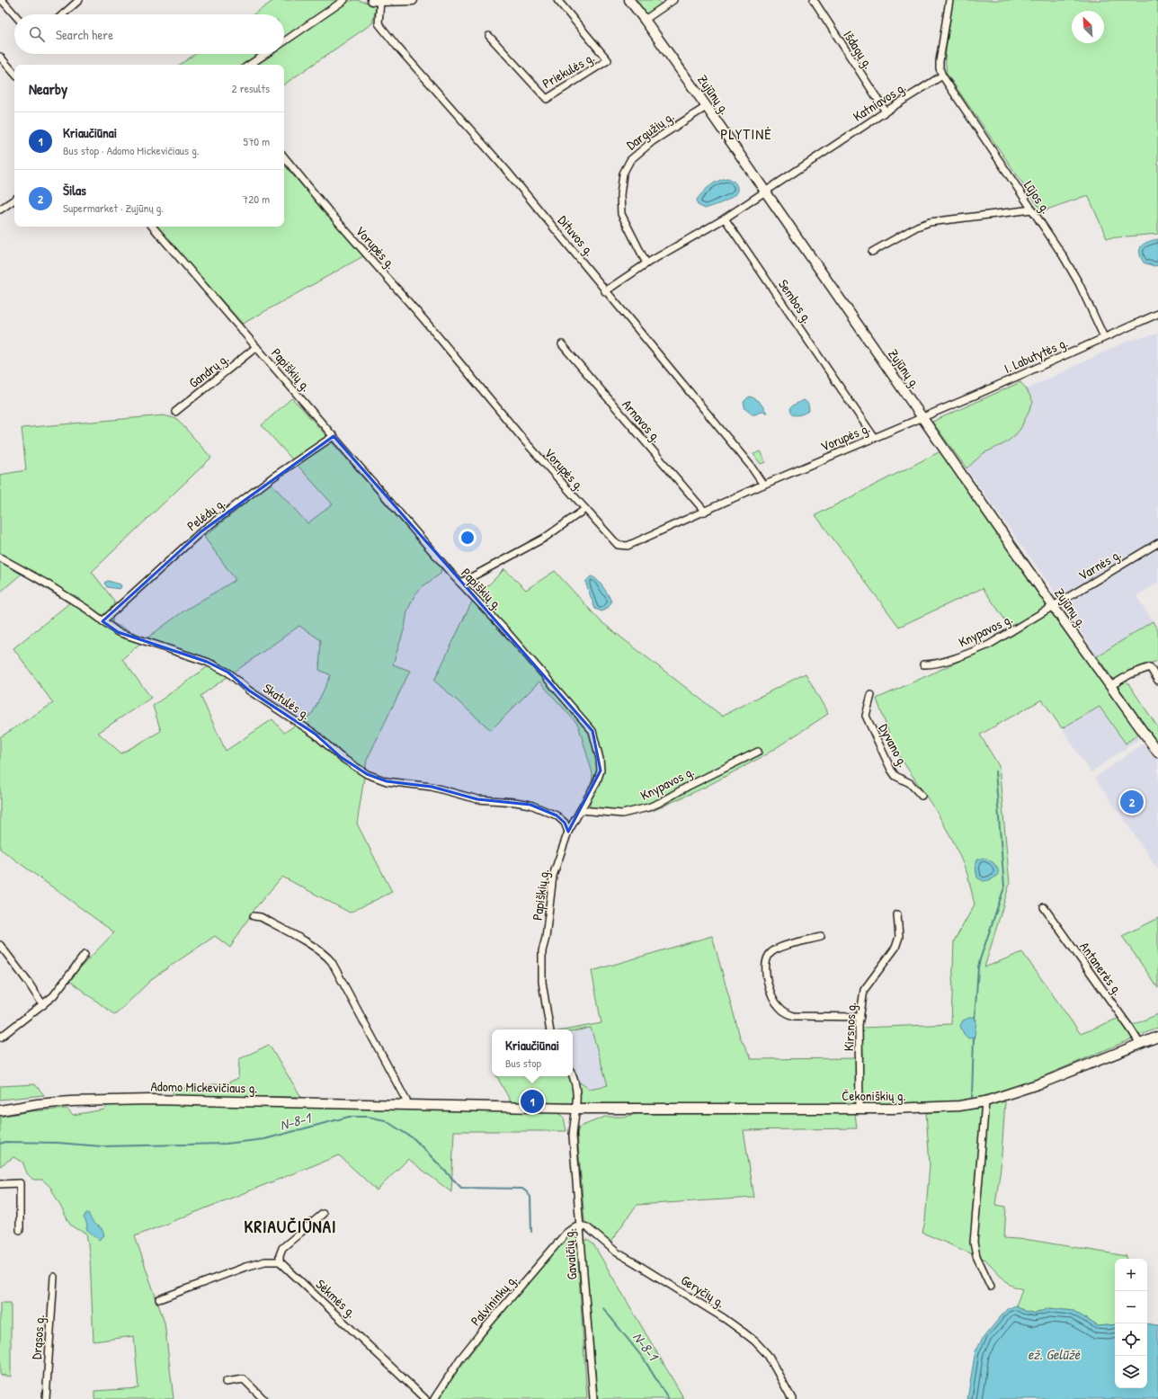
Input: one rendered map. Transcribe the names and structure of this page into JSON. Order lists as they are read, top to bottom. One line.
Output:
{"streets":{"main road":["Zujūnų g.","Adomo Mickevičiaus g.","Čekoniškių g."],"street":["Išdagų g.","Priekulės g.","Katniavos g.","Dargužių g.","Lūjos g.","Dituvos g.","Vorupės g.","Sembos g.","I. Labutytės g.","Papiškių g.","Gandrų g.","Arnavos g.","Pelėdų g.","Varnės g.","Knypavos g.","Skatulės g.","Dyvano g.","Antanerės g.","Kirsnos g.","Gavaičių g.","Geryčių g.","Sėkmės g.","Palvininkų g.","Drąsos g."]},"crossings":[["Išdagų g.","Katniavos g."],["Zujūnų g.","Katniavos g."],["Zujūnų g.","Dargužių g."],["Zujūnų g.","Vorupės g."],["Zujūnų g.","I. Labutytės g."],["Zujūnų g.","Varnės g."],["Zujūnų g.","Knypavos g."],["Katniavos g.","Lūjos g."],["Lūjos g.","I. Labutytės g."],["Dituvos g.","Vorupės g."],["Vorupės g.","Sembos g."],["Vorupės g.","I. Labutytės g."],["Vorupės g.","Arnavos g."],["Papiškių g.","Gandrų g."],["Papiškių g.","Pelėdų g."],["Papiškių g.","Knypavos g."],["Papiškių g.","Skatulės g."],["Pelėdų g.","Skatulės g."],["Varnės g.","Knypavos g."],["Antanerės g.","Čekoniškių g."],["Kirsnos g.","Čekoniškių g."],["Adomo Mickevičiaus g.","Čekoniškių g."],["Adomo Mickevičiaus g.","Gavaičių g."],["Čekoniškių g.","Gavaičių g."],["Gavaičių g.","Geryčių g."],["Gavaičių g.","Palvininkų g."],["Geryčių g.","Palvininkų g."]],"districts":["PLYTINĖ","KRIAUČIŪNAI"],"water":["N-8-1","ež. Gelūžė"],"north":"top left","page":{"search":"Search here","heading":["Nearby","2 results"],"list":[{"mark":"1","name":"Kriaučiūnai","note":"Bus stop · Adomo Mickevičiaus g.","value":"570 m"},{"mark":"2","name":"Šilas","note":"Supermarket · Zujūnų g.","value":"720 m"}],"pins":["2","1"],"popup":["Kriaučiūnai","Bus stop"],"map_buttons":["+","−"]}}
